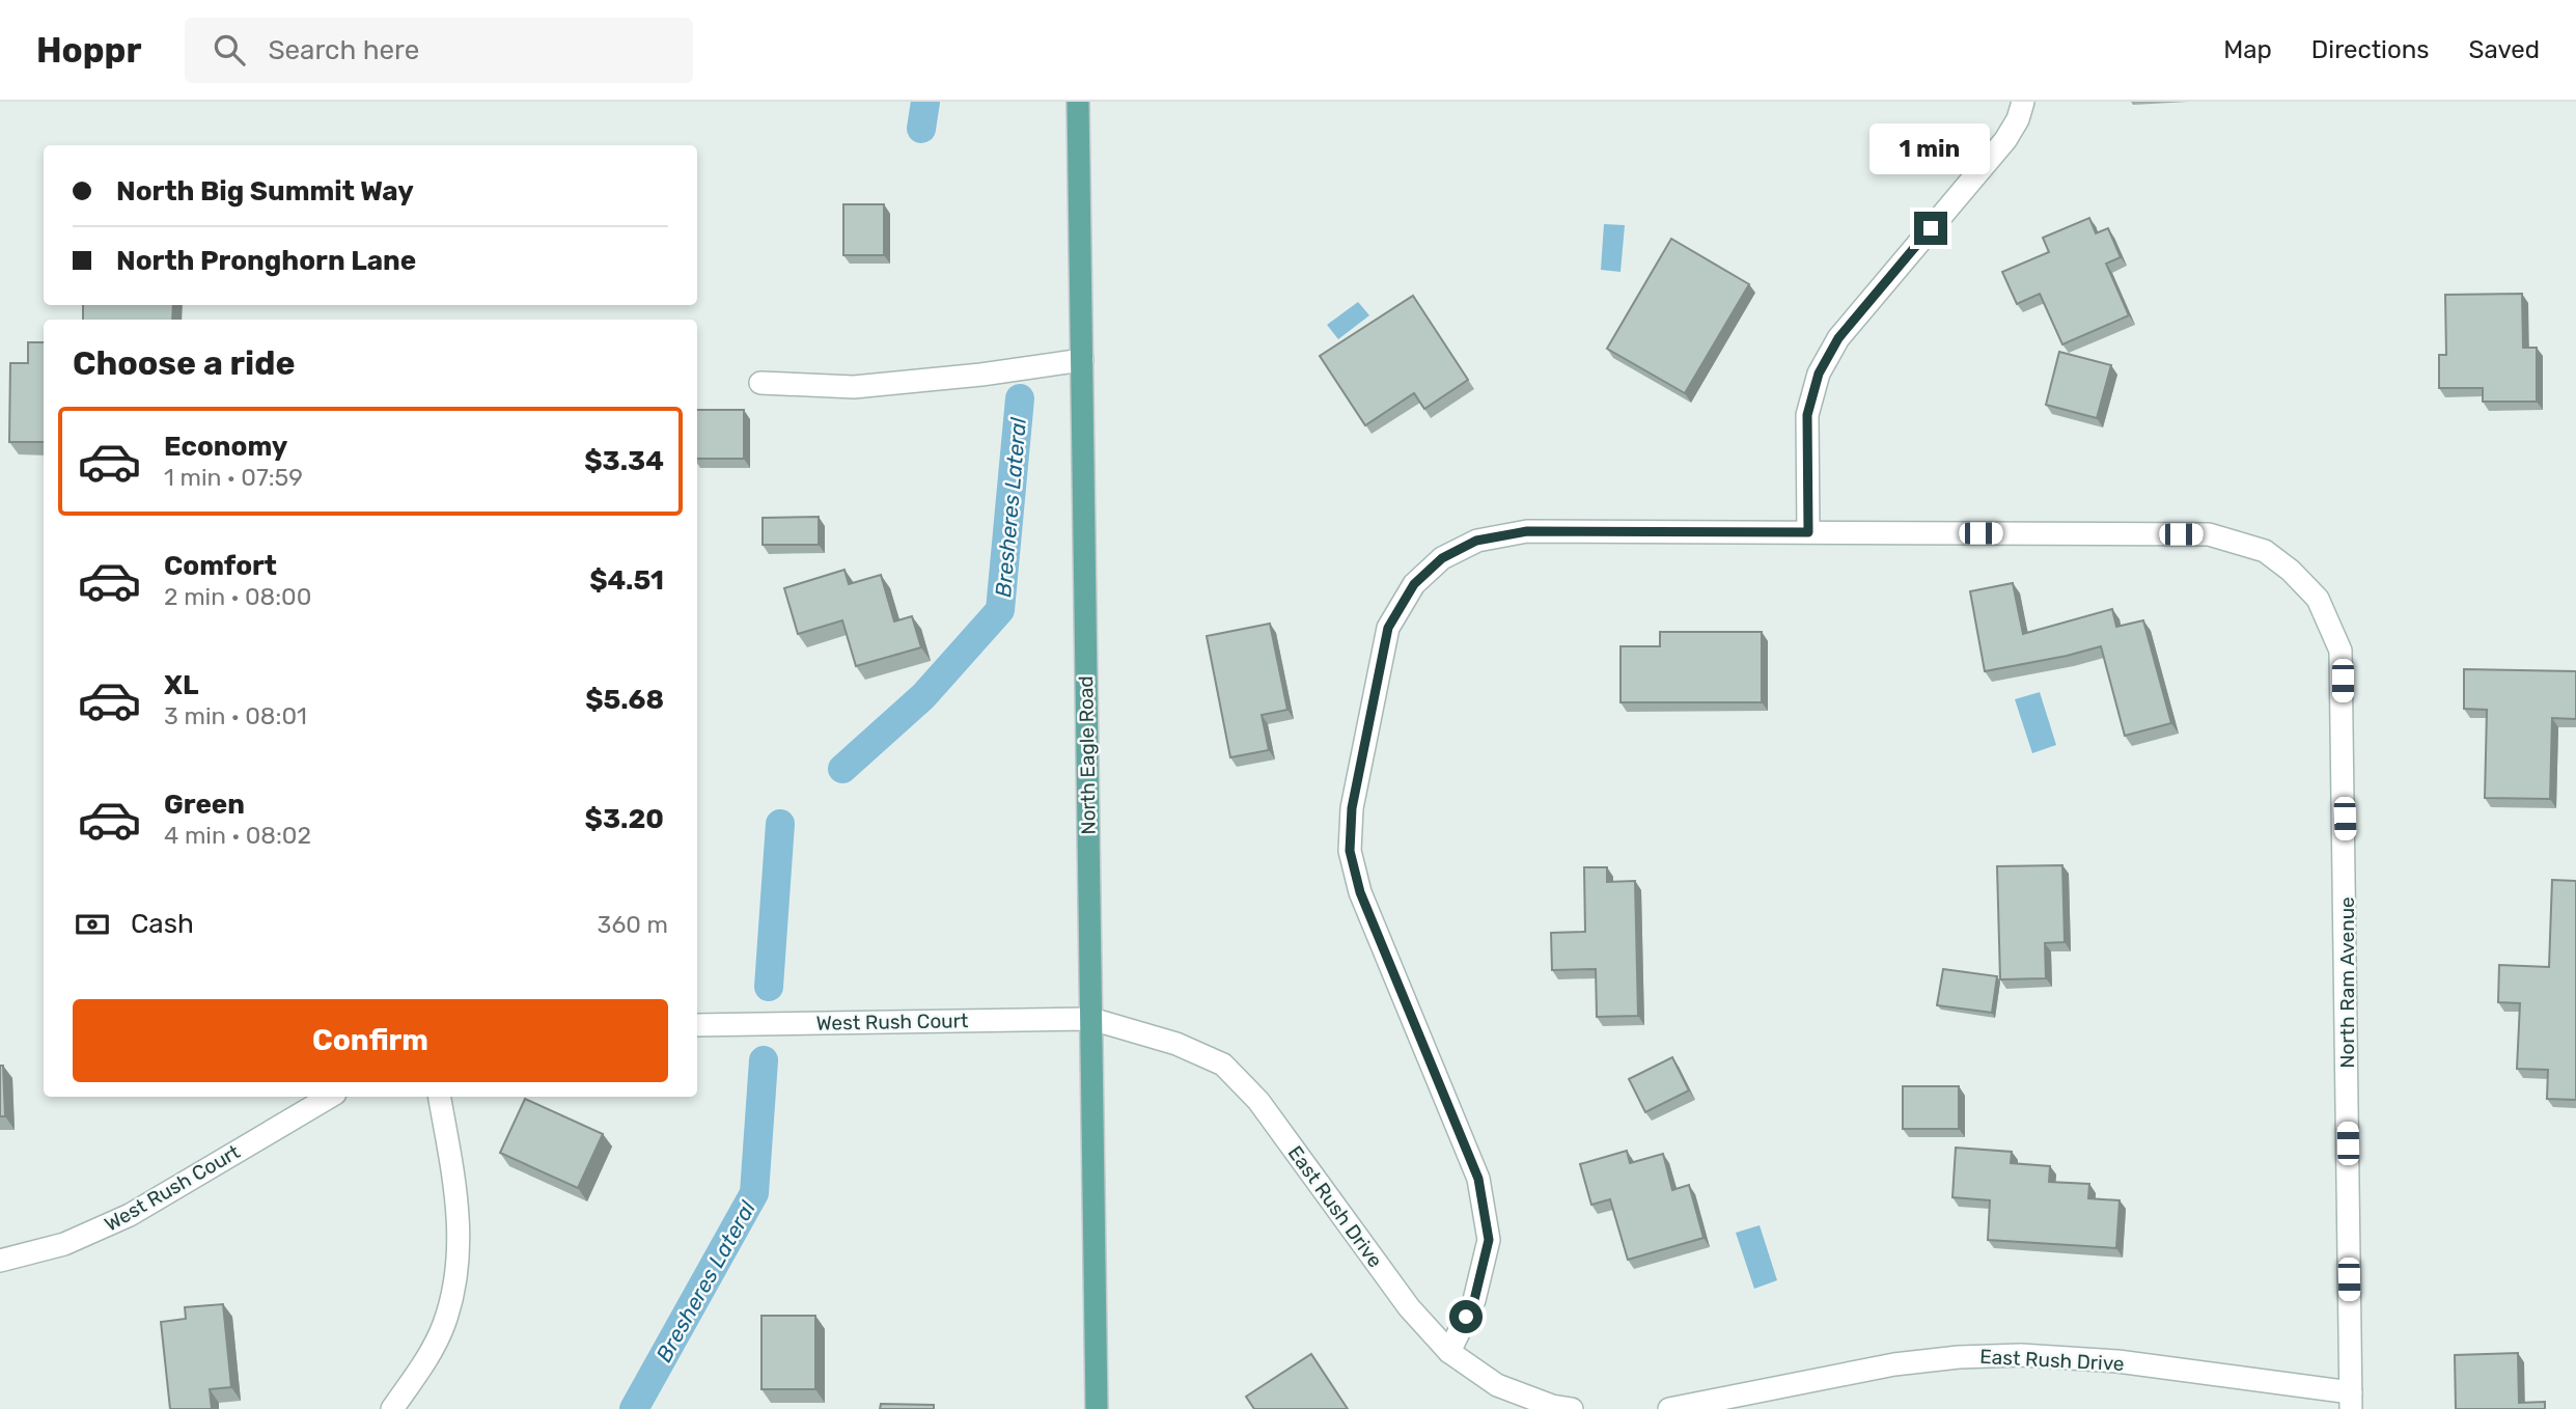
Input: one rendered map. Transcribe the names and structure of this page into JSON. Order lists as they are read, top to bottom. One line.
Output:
{"streets":{"main road":["North Eagle Road"],"street":["North Ram Avenue","West Rush Court","East Rush Drive"]},"crossings":[["North Eagle Road","West Rush Court"],["North Eagle Road","East Rush Drive"],["North Ram Avenue","East Rush Drive"],["West Rush Court","East Rush Drive"]],"water":["Bresheres Lateral"],"page":{"header":"Hoppr","search":"Search here","nav":["Map","Directions","Saved"],"bubble":"1 min","banner":["North Big Summit Way","North Pronghorn Lane"],"heading":"Choose a ride","list":[{"name":"Economy","note":"1 min · 07:59","value":"$3.34"},{"name":"Comfort","note":"2 min · 08:00","value":"$4.51"},{"name":"XL","note":"3 min · 08:01","value":"$5.68"},{"name":"Green","note":"4 min · 08:02","value":"$3.20"}],"pay":["Cash","360 m"],"buttons":"Confirm"}}
